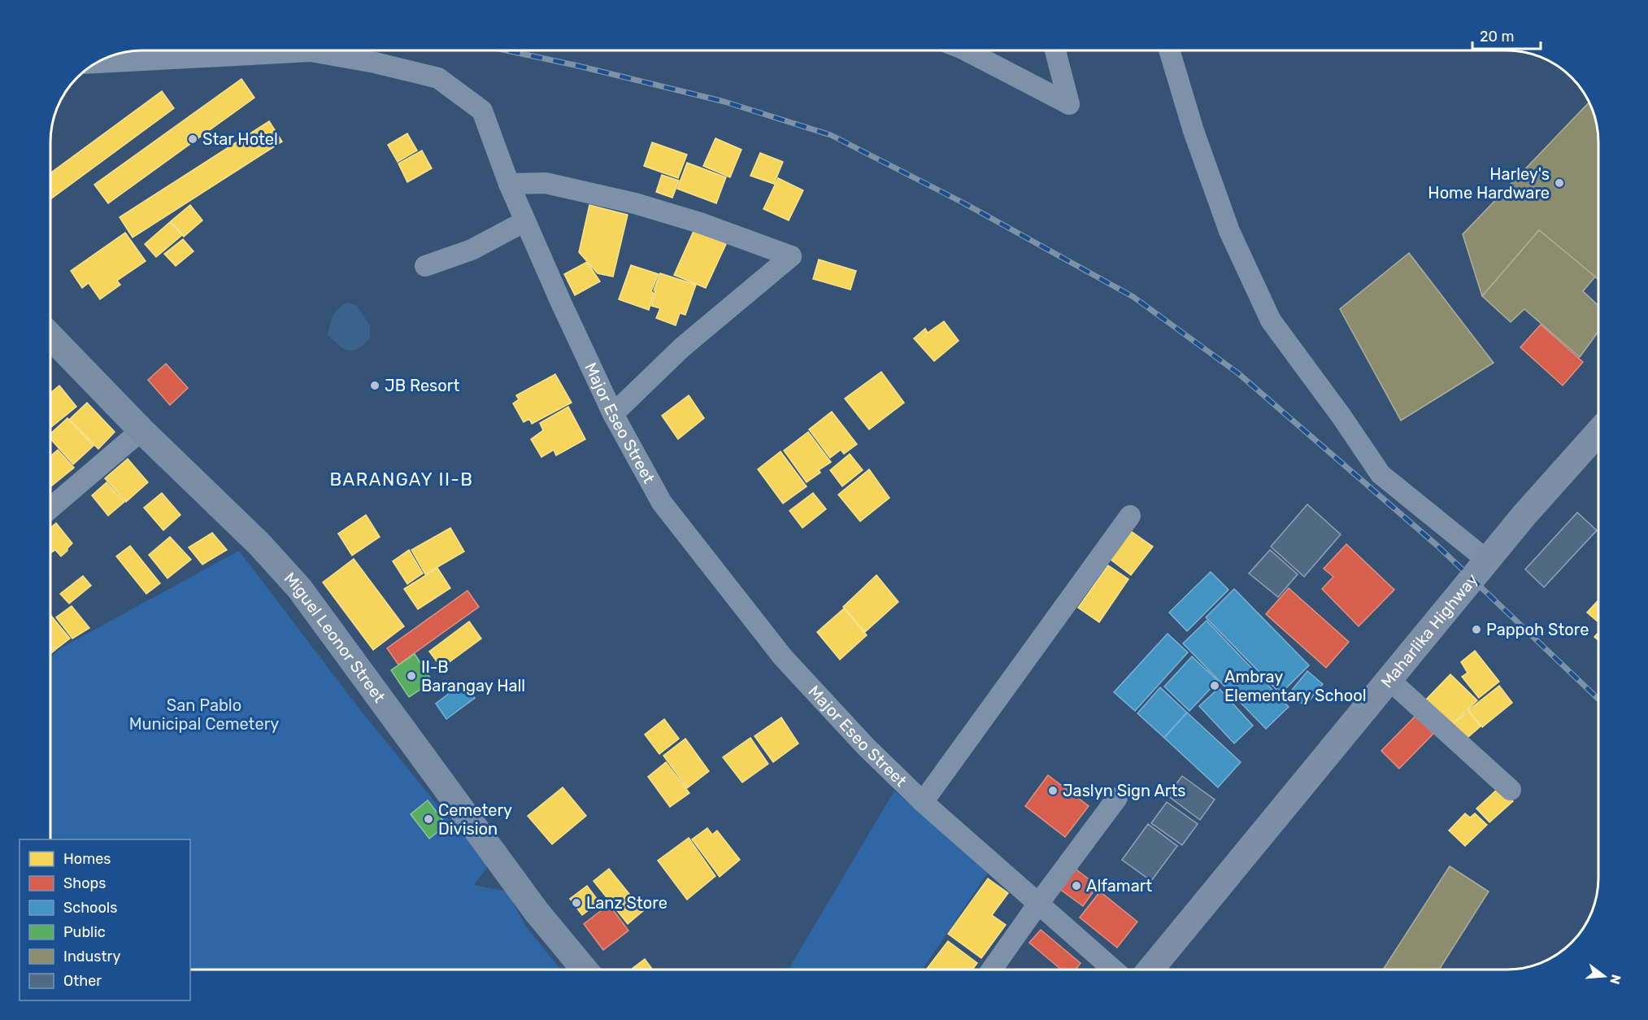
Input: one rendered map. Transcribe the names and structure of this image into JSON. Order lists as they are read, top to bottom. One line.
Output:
{"streets":{"main road":["Maharlika Highway"],"street":["Major Eseo Street","Miguel Leonor Street"]},"districts":["BARANGAY II-B"],"parks":["San Pablo Municipal Cemetery"],"places":["Star Hotel","Harley's Home Hardware","JB Resort","Pappoh Store","II-B Barangay Hall","Ambray Elementary School","Jaslyn Sign Arts","Cemetery Division","Alfamart","Lanz Store"],"legend":["Homes","Shops","Schools","Public","Industry","Other"],"scale_bar":"20 m","north":"right"}
